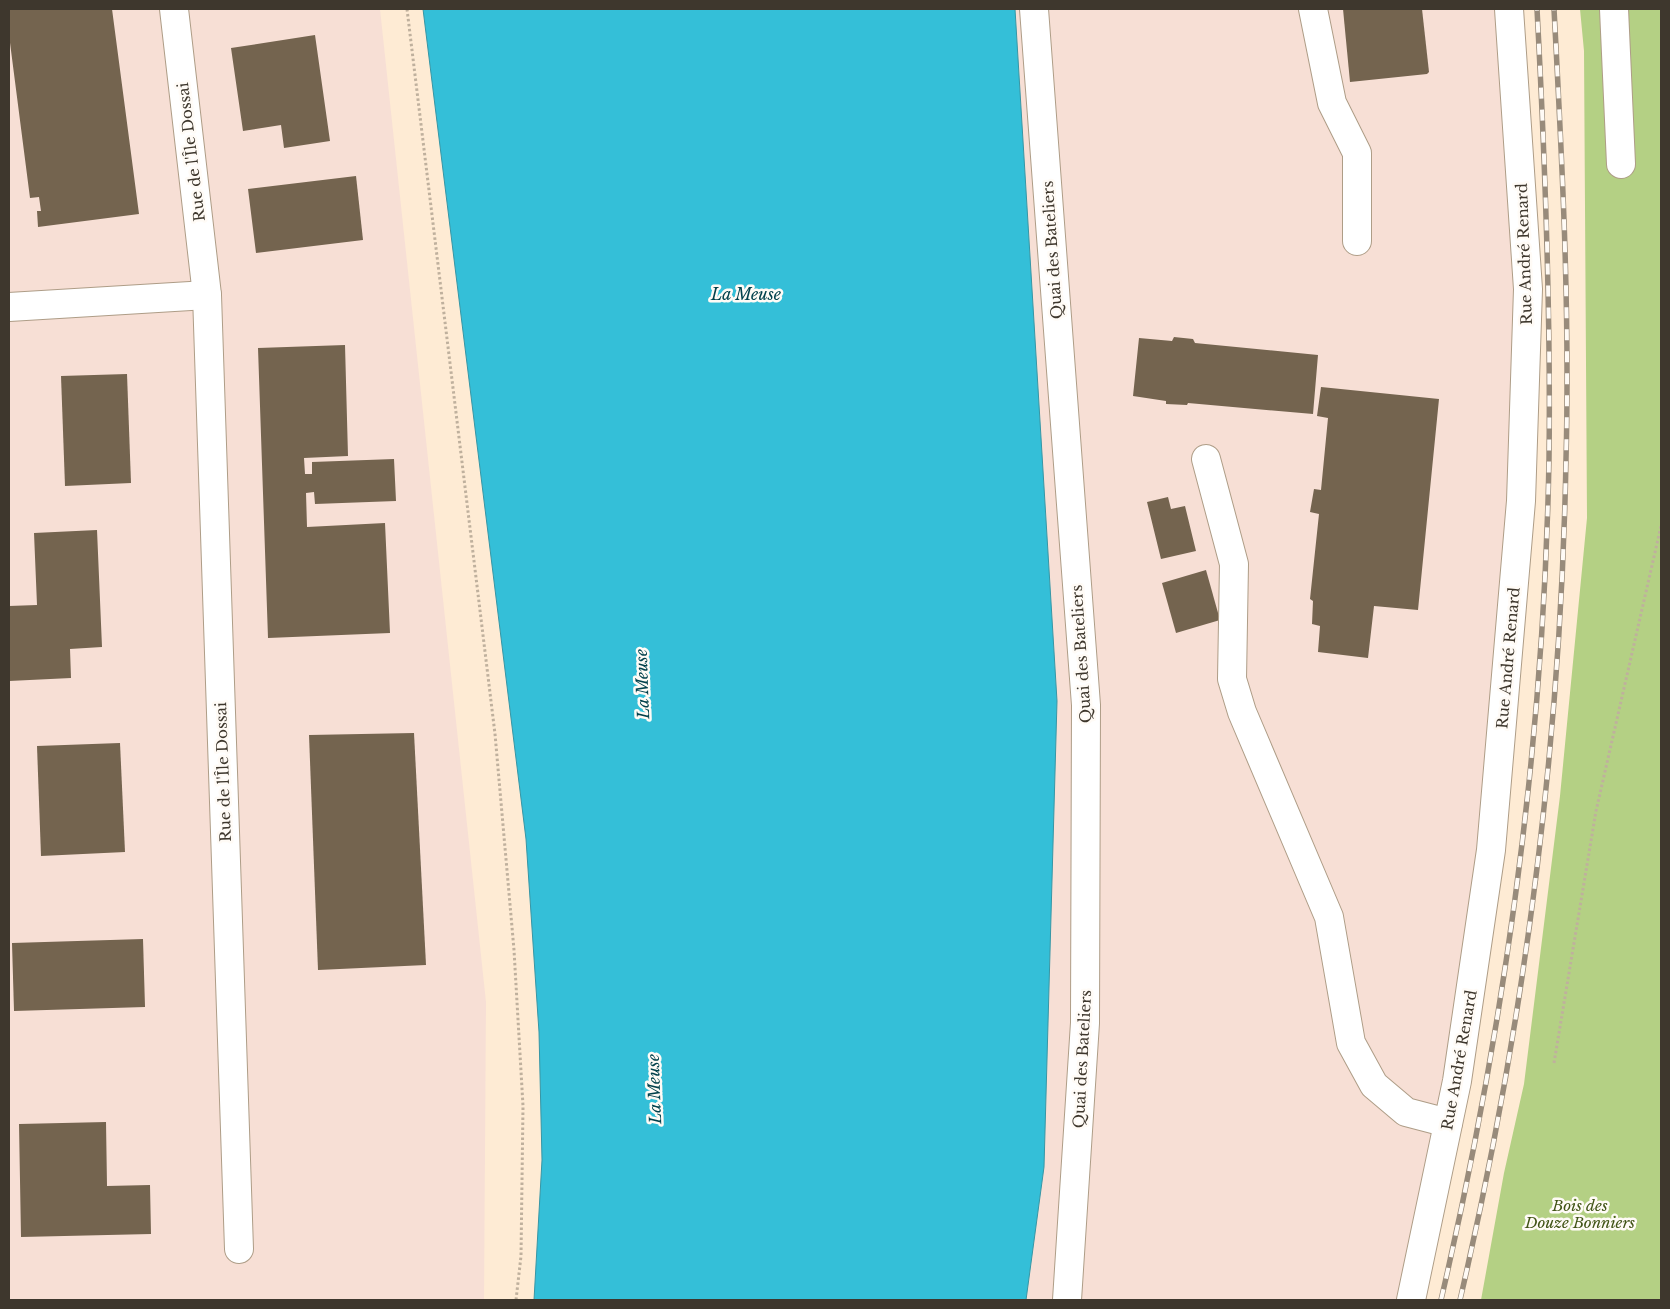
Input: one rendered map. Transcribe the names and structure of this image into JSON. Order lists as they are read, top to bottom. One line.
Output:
{"streets":{"street":["Rue de l'Île Dossai","Quai des Bateliers","Rue André Renard"]},"water":["La Meuse"],"parks":["Bois des Douze Bonniers"]}
